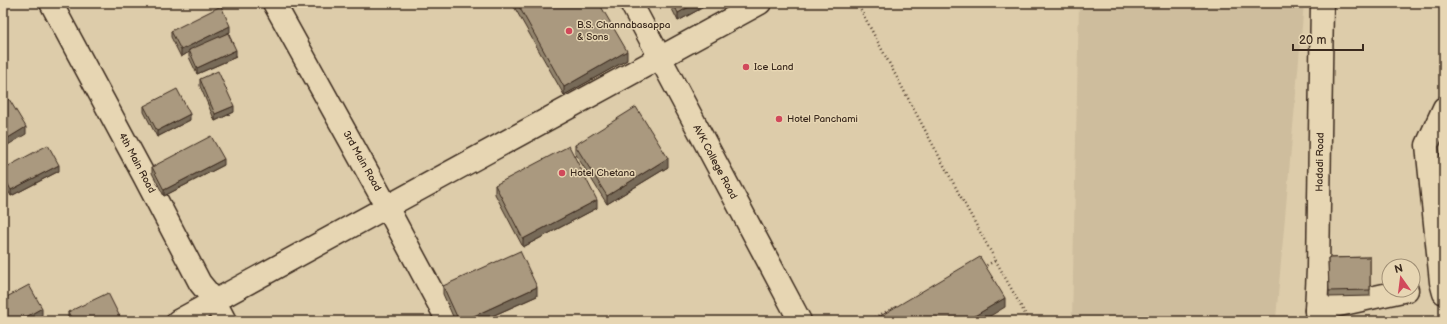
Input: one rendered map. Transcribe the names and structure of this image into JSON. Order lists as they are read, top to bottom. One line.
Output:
{"streets":{"street":["3rd Main Road","AVK College Road","Hadadi Road","4th Main Road"]},"places":["B.S. Channabasappa & Sons","Ice Land","Hotel Panchami","Hotel Chetana"],"scale_bar":"20 m","north":"top"}
